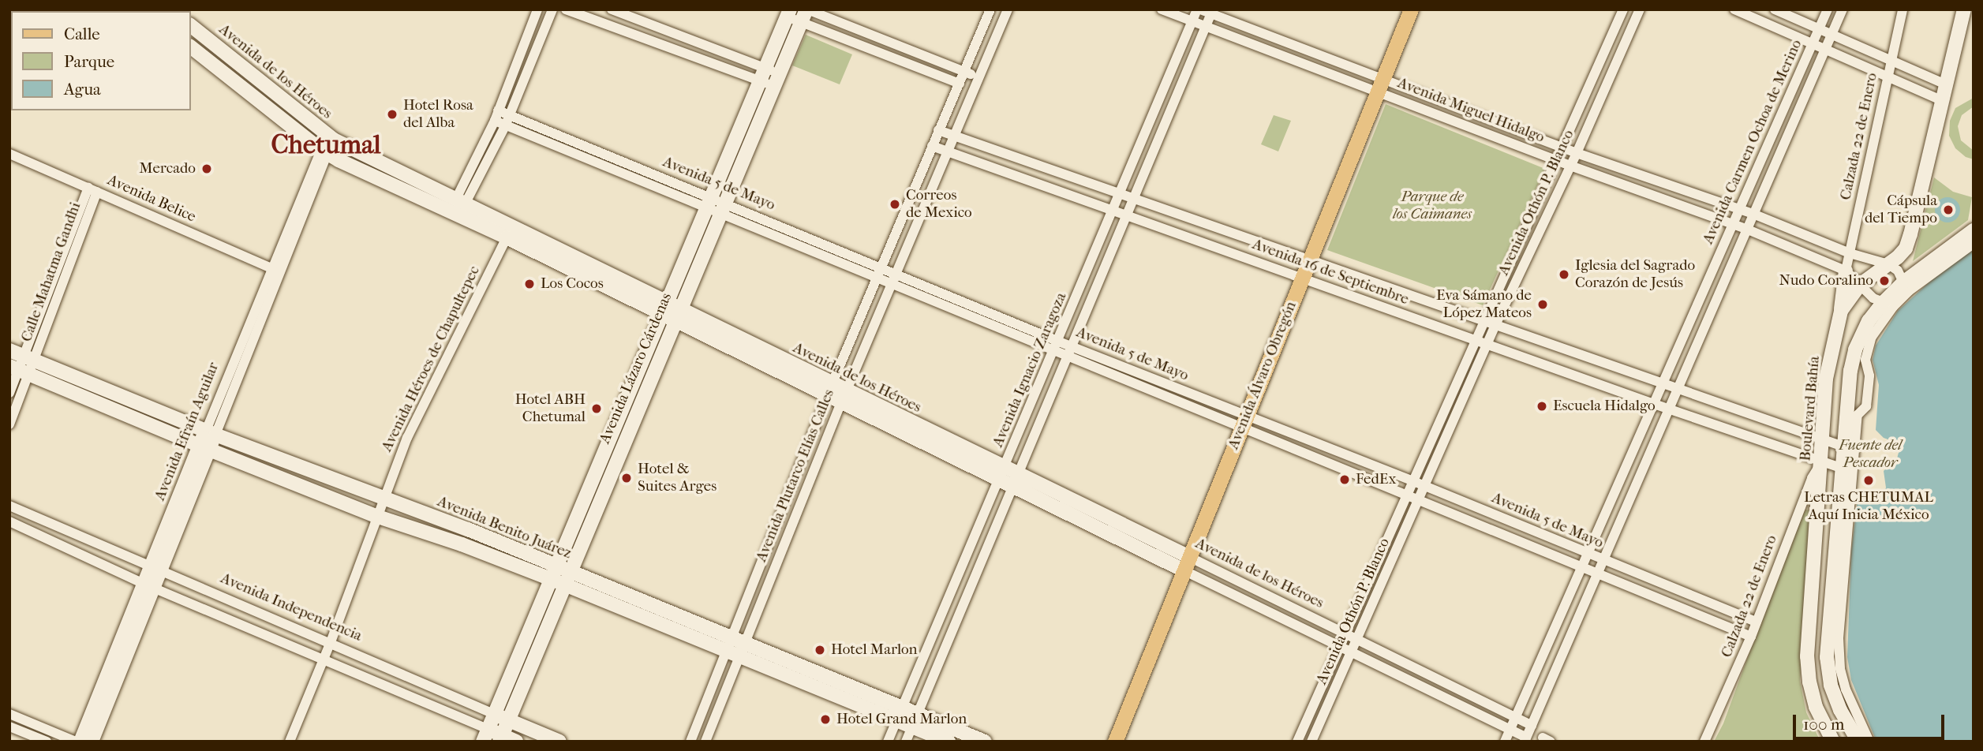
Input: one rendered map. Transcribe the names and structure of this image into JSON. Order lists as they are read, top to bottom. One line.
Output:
{"streets":{"main road":["Avenida de los Héroes","Avenida Lázaro Cárdenas","Avenida Álvaro Obregón","Boulevard Bahía","Avenida Efraín Aguilar","Avenida Benito Juárez","Avenida Independencia"],"street":["Avenida Miguel Hidalgo","Calzada 22 de Enero","Avenida Carmen Ochoa de Merino","Avenida 5 de Mayo","Avenida Belice","Avenida Othón P. Blanco","Calle Mahatma Gandhi","Avenida 16 de Septiembre","Avenida Héroes de Chapultepec","Avenida Ignacio Zaragoza","Avenida Plutarco Elías Calles"]},"crossings":[["Avenida de los Héroes","Avenida Carmen Ochoa de Merino"],["Avenida de los Héroes","Avenida Othón P. Blanco"],["Avenida de los Héroes","Avenida Héroes de Chapultepec"],["Avenida de los Héroes","Avenida Lázaro Cárdenas"],["Avenida de los Héroes","Avenida Ignacio Zaragoza"],["Avenida de los Héroes","Avenida Álvaro Obregón"],["Avenida de los Héroes","Avenida Efraín Aguilar"],["Avenida de los Héroes","Avenida Plutarco Elías Calles"],["Avenida Miguel Hidalgo","Calzada 22 de Enero"],["Avenida Miguel Hidalgo","Avenida Carmen Ochoa de Merino"],["Avenida Miguel Hidalgo","Avenida Othón P. Blanco"],["Avenida Miguel Hidalgo","Avenida Ignacio Zaragoza"],["Avenida Miguel Hidalgo","Avenida Álvaro Obregón"],["Avenida Miguel Hidalgo","Boulevard Bahía"],["Calzada 22 de Enero","Avenida 5 de Mayo"],["Calzada 22 de Enero","Avenida 16 de Septiembre"],["Calzada 22 de Enero","Boulevard Bahía"],["Avenida Carmen Ochoa de Merino","Avenida 5 de Mayo"],["Avenida Carmen Ochoa de Merino","Avenida 16 de Septiembre"],["Avenida 5 de Mayo","Avenida Othón P. Blanco"],["Avenida 5 de Mayo","Avenida Lázaro Cárdenas"],["Avenida 5 de Mayo","Avenida Ignacio Zaragoza"],["Avenida 5 de Mayo","Avenida Álvaro Obregón"],["Avenida 5 de Mayo","Avenida Plutarco Elías Calles"],["Avenida Belice","Calle Mahatma Gandhi"],["Avenida Belice","Avenida Efraín Aguilar"],["Avenida Othón P. Blanco","Avenida 16 de Septiembre"],["Calle Mahatma Gandhi","Avenida Benito Juárez"],["Avenida 16 de Septiembre","Avenida Ignacio Zaragoza"],["Avenida 16 de Septiembre","Avenida Álvaro Obregón"],["Avenida 16 de Septiembre","Boulevard Bahía"],["Avenida 16 de Septiembre","Avenida Plutarco Elías Calles"],["Avenida Héroes de Chapultepec","Avenida Benito Juárez"],["Avenida Héroes de Chapultepec","Avenida Independencia"],["Avenida Lázaro Cárdenas","Avenida Benito Juárez"],["Avenida Lázaro Cárdenas","Avenida Independencia"],["Avenida Ignacio Zaragoza","Avenida Benito Juárez"],["Avenida Efraín Aguilar","Avenida Benito Juárez"],["Avenida Efraín Aguilar","Avenida Independencia"],["Avenida Plutarco Elías Calles","Avenida Benito Juárez"]],"districts":["Chetumal"],"parks":["Parque de los Caimanes","Fuente del Pescador"],"places":["Hotel Rosa del Alba","Mercado","Correos de Mexico","Cápsula del Tiempo","Iglesia del Sagrado Corazón de Jesús","Nudo Coralino","Los Cocos","Eva Sámano de López Mateos","Escuela Hidalgo","Hotel ABH Chetumal","Hotel & Suites Arges","FedEx","Letras CHETUMAL Aquí Inicia México","Hotel Marlon","Hotel Grand Marlon"],"legend":["Calle","Parque","Agua"],"scale_bar":"100 m"}
